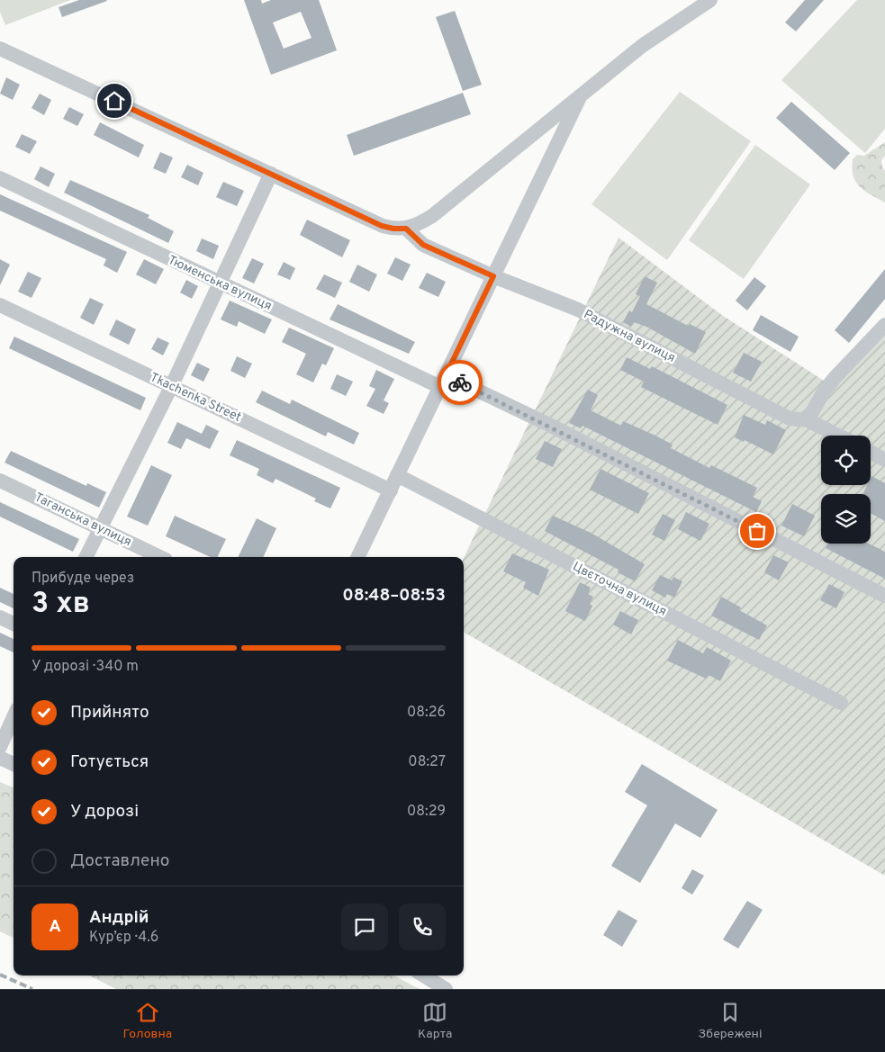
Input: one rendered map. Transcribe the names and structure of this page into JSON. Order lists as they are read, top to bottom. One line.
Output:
{"streets":{"street":["Тюменська вулиця","Радужна вулиця","Tkachenka Street","Таганська вулиця","Цвєточна вулиця"]},"page":{"heading":["3 хв","Прибуде через","08:48–08:53"],"panel":["Андрій","Кур’єр · 4.6"],"bar":"У дорозі · 340 m","list":[["Прийнято","08:26"],["Готується","08:27"],["У дорозі","08:29"],"Доставлено"],"round":"А","tabs":["Головна","Карта","Збережені"]}}
